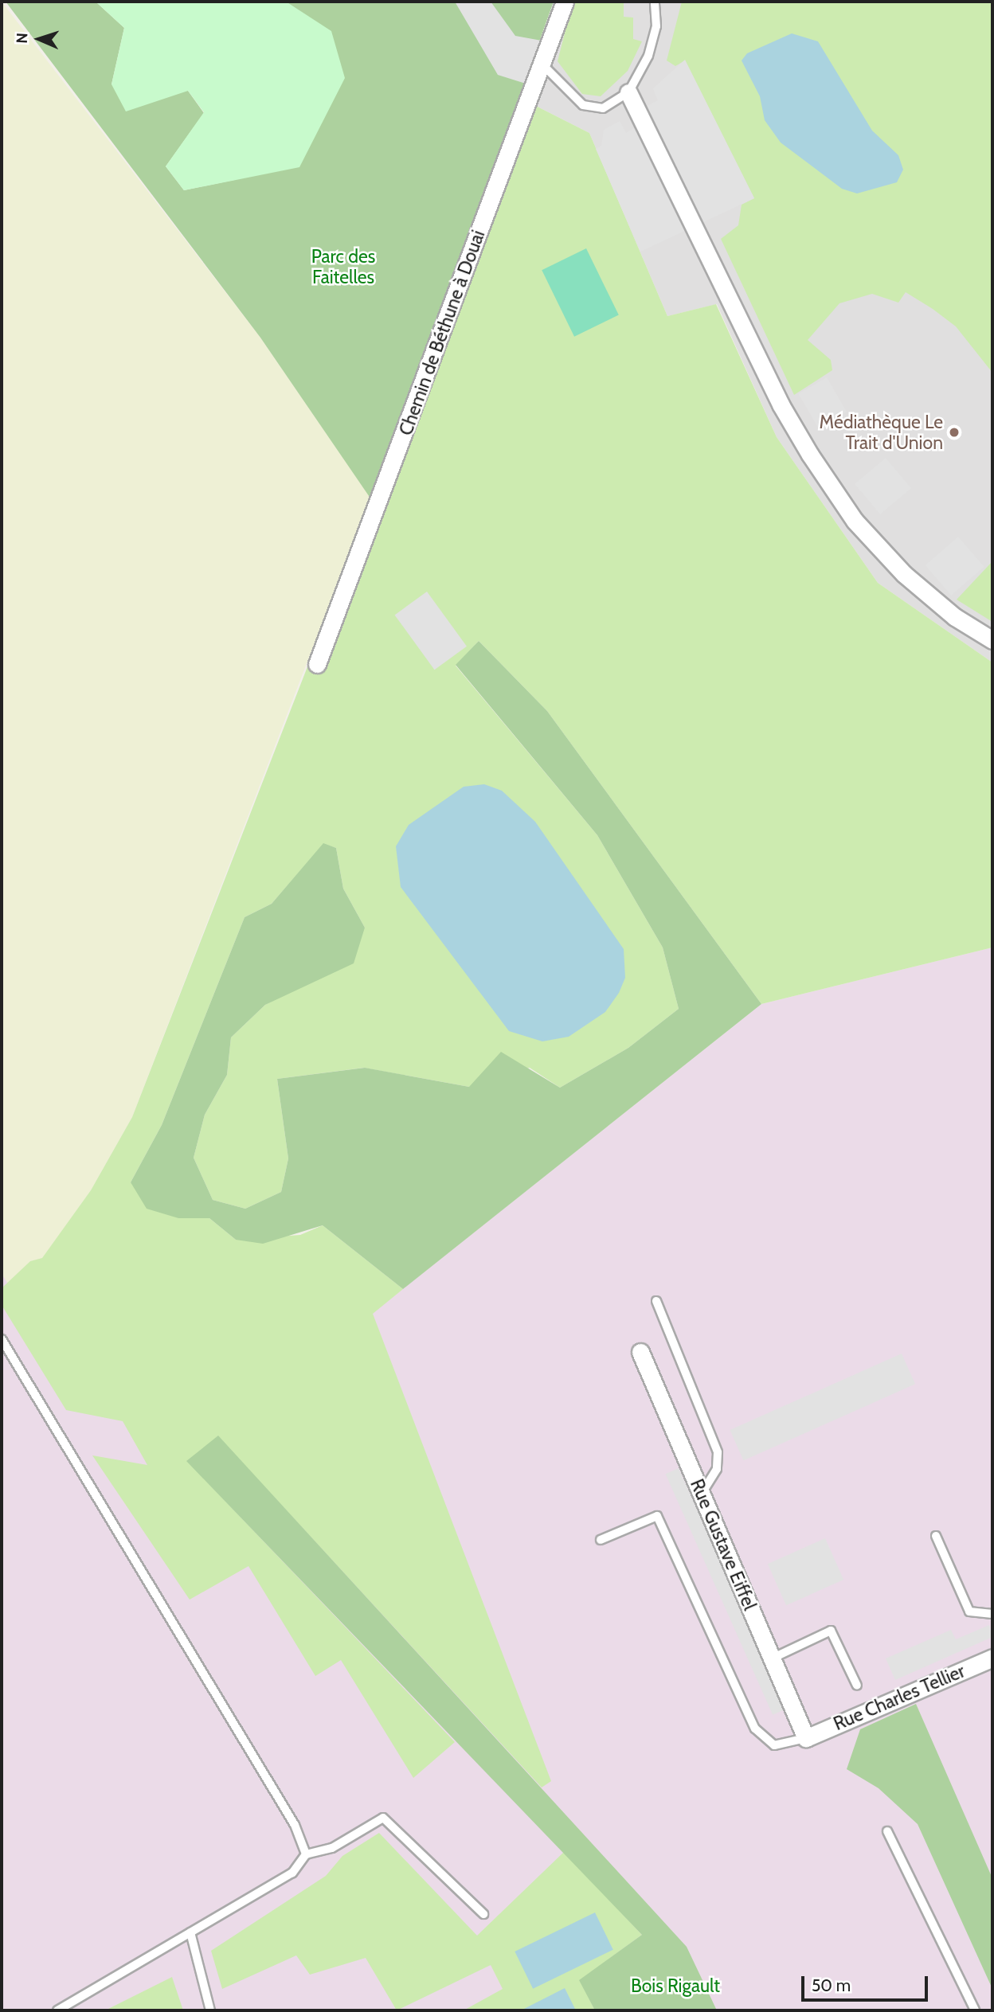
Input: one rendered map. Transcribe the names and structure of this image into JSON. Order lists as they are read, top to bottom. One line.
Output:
{"streets":{"street":["Chemin de Béthune à Douai","Rue Gustave Eiffel","Rue Charles Tellier"]},"crossings":[["Rue Gustave Eiffel","Rue Charles Tellier"]],"parks":["Parc des Faitelles","Bois Rigault"],"places":["Médiathèque Le Trait d'Union"],"scale_bar":"50 m","north":"left"}
